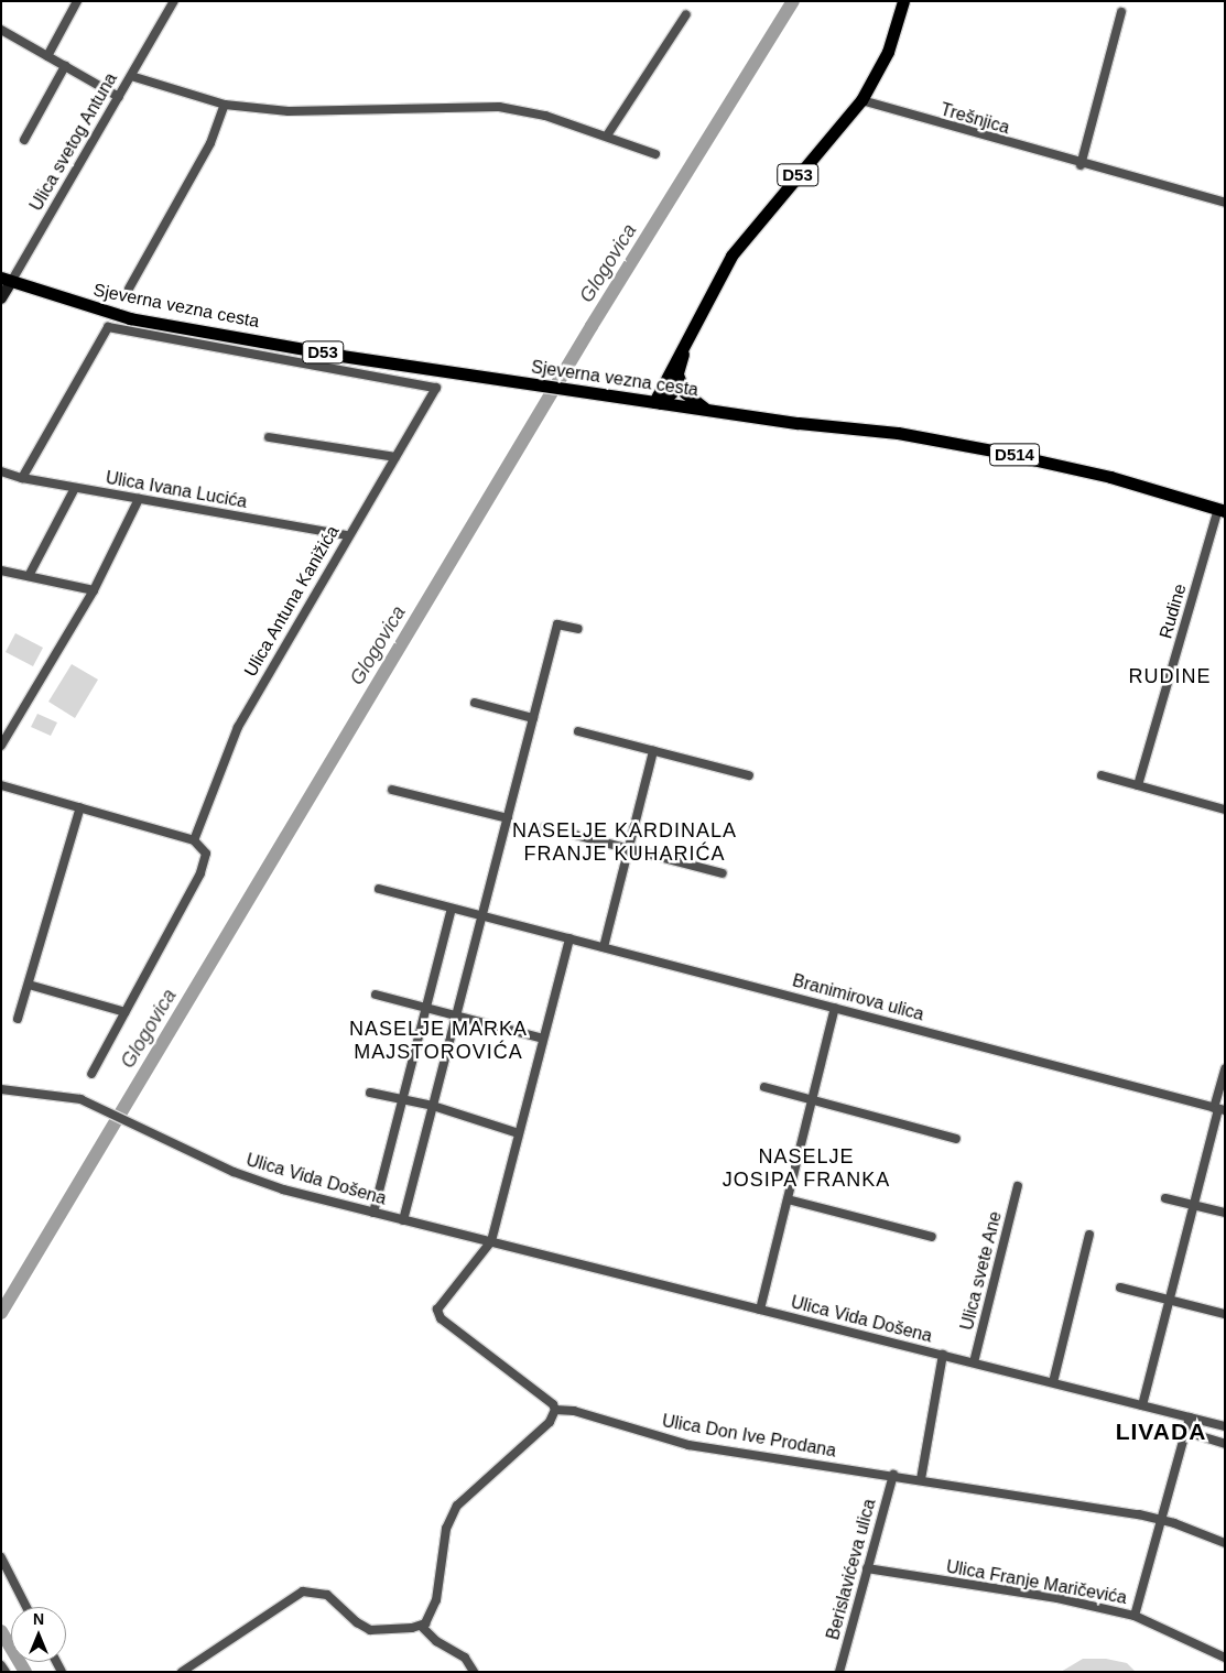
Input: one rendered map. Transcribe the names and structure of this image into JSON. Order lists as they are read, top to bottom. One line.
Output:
{"streets":{"main road":["Ulica svetog Antuna","D53","Sjeverna vezna cesta","D514"],"street":["Trešnjica","Ulica Ivana Lucića","Ulica Antuna Kanižića","Rudine","Branimirova ulica","Ulica Vida Došena","Ulica svete Ane","Ulica Don Ive Prodana","Berislavićeva ulica","Ulica Franje Maričevića"]},"crossings":[["Trešnjica","D53"],["Ulica svetog Antuna","Sjeverna vezna cesta"],["D53","Sjeverna vezna cesta"],["Sjeverna vezna cesta","Ulica Antuna Kanižića"],["Sjeverna vezna cesta","Rudine"],["Ulica Ivana Lucića","Ulica Antuna Kanižića"],["Ulica Vida Došena","Ulica svete Ane"],["Ulica Don Ive Prodana","Berislavićeva ulica"],["Berislavićeva ulica","Ulica Franje Maričevića"]],"districts":["RUDINE","NASELJE KARDINALA FRANJE KUHARIĆA","NASELJE MARKA MAJSTOROVIĆA","NASELJE JOSIPA FRANKA","LIVADA"],"water":["Glogovica"],"north":"top"}
